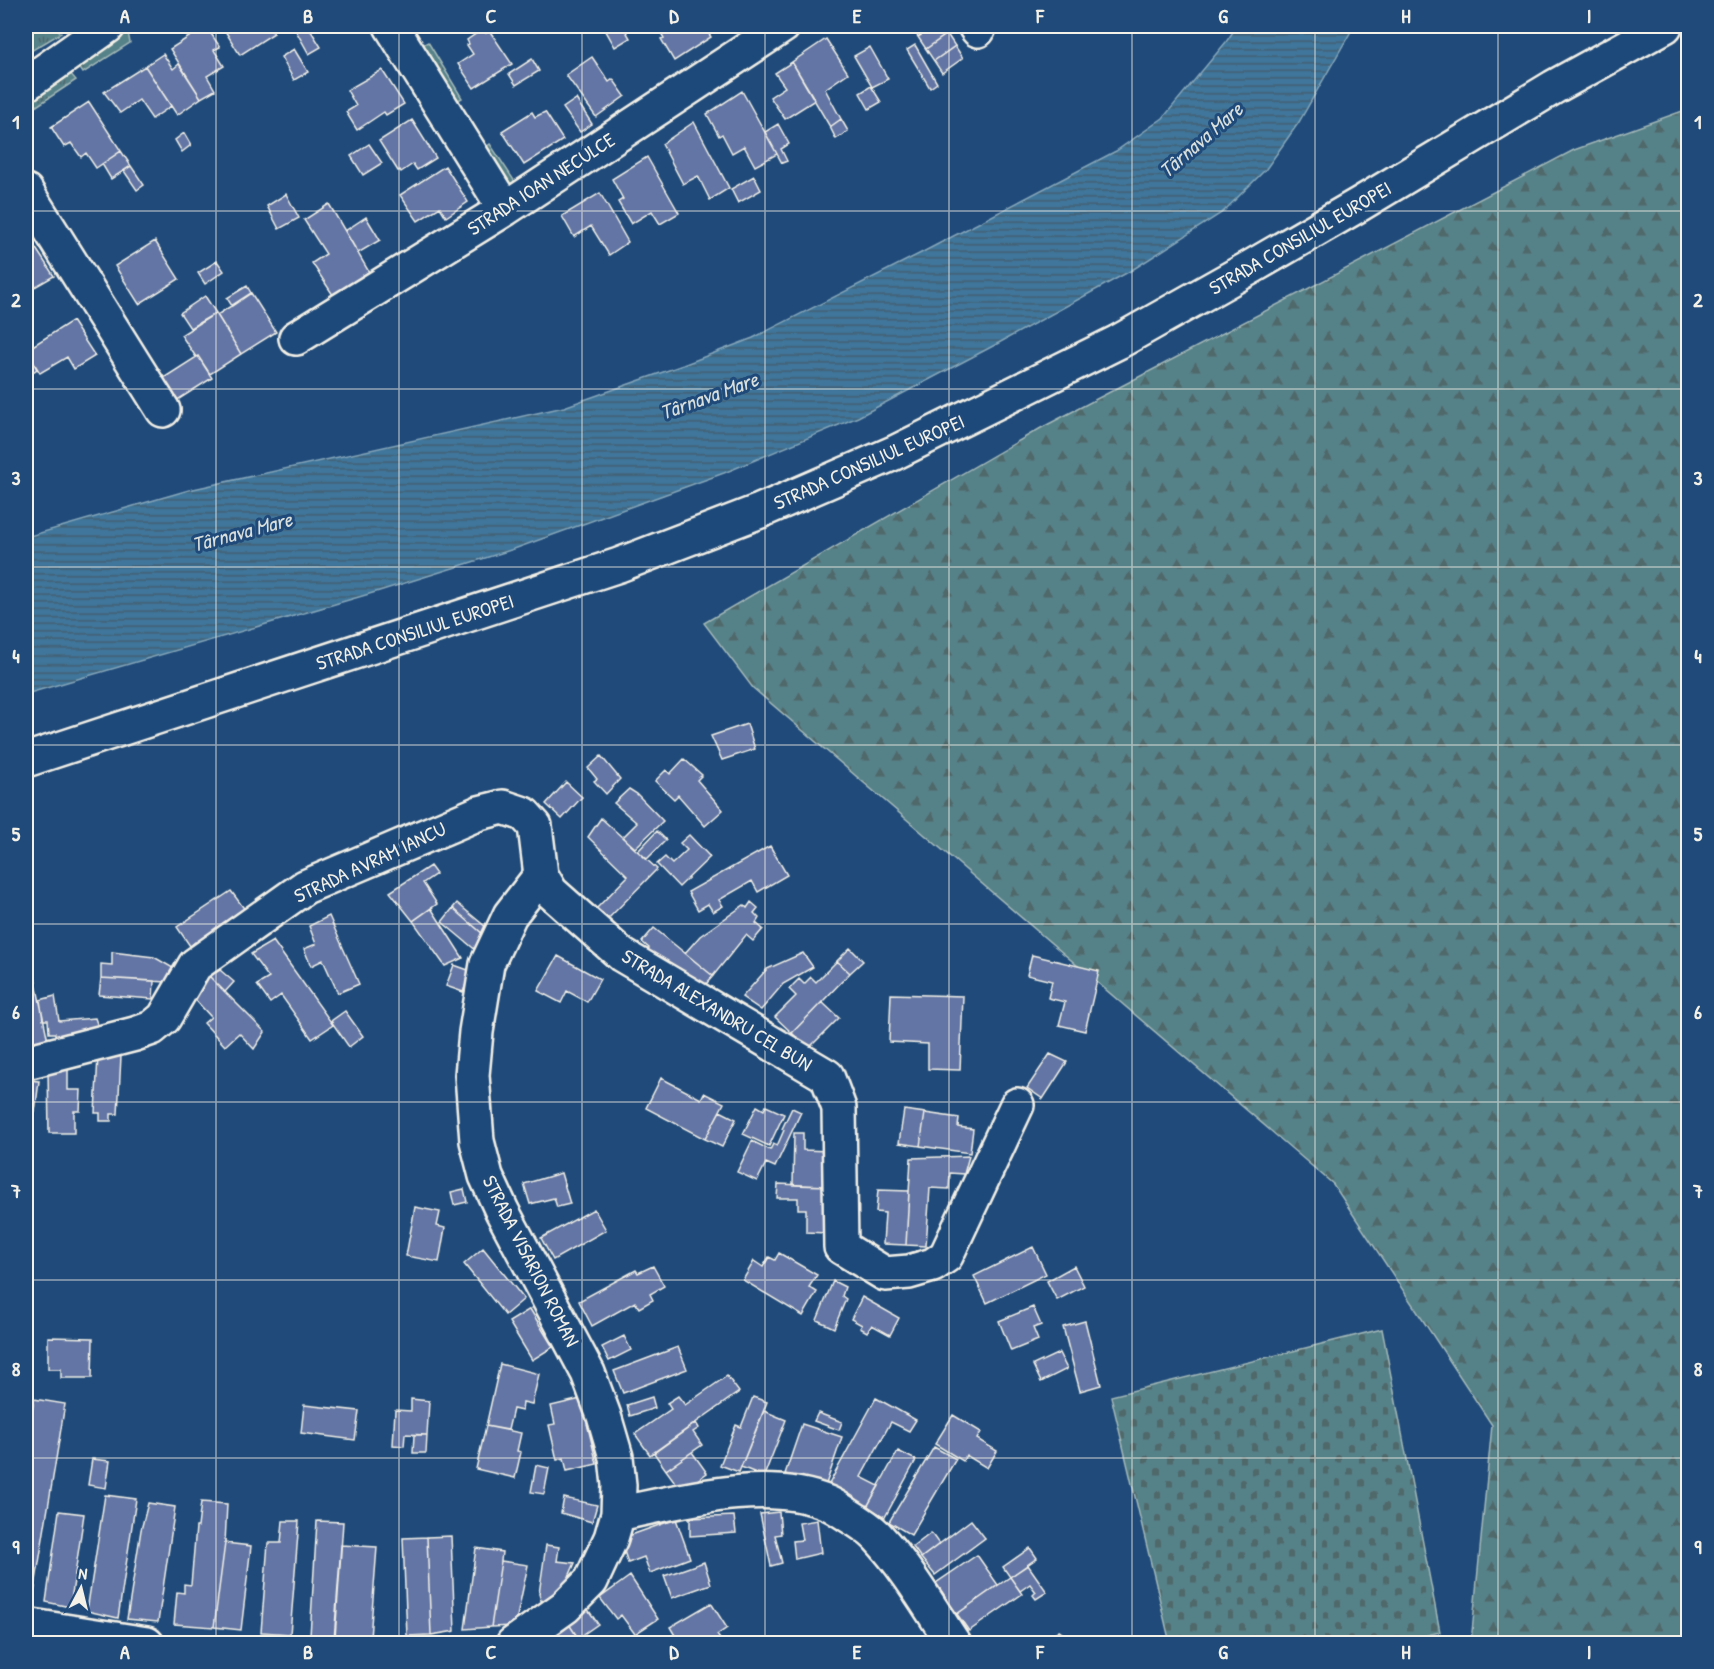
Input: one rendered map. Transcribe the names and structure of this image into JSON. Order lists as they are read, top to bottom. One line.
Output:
{"streets":{"main road":["STRADA IOAN NECULCE","STRADA CONSILIUL EUROPEI","STRADA AVRAM IANCU","STRADA ALEXANDRU CEL BUN","STRADA VISARION ROMAN"]},"crossings":[["STRADA AVRAM IANCU","STRADA ALEXANDRU CEL BUN"],["STRADA AVRAM IANCU","STRADA VISARION ROMAN"],["STRADA ALEXANDRU CEL BUN","STRADA VISARION ROMAN"]],"water":["Târnava Mare"],"north":"top","grid":{"columns":["A","B","C","D","E","F","G","H","I"],"rows":["1","2","3","4","5","6","7","8","9"]}}
